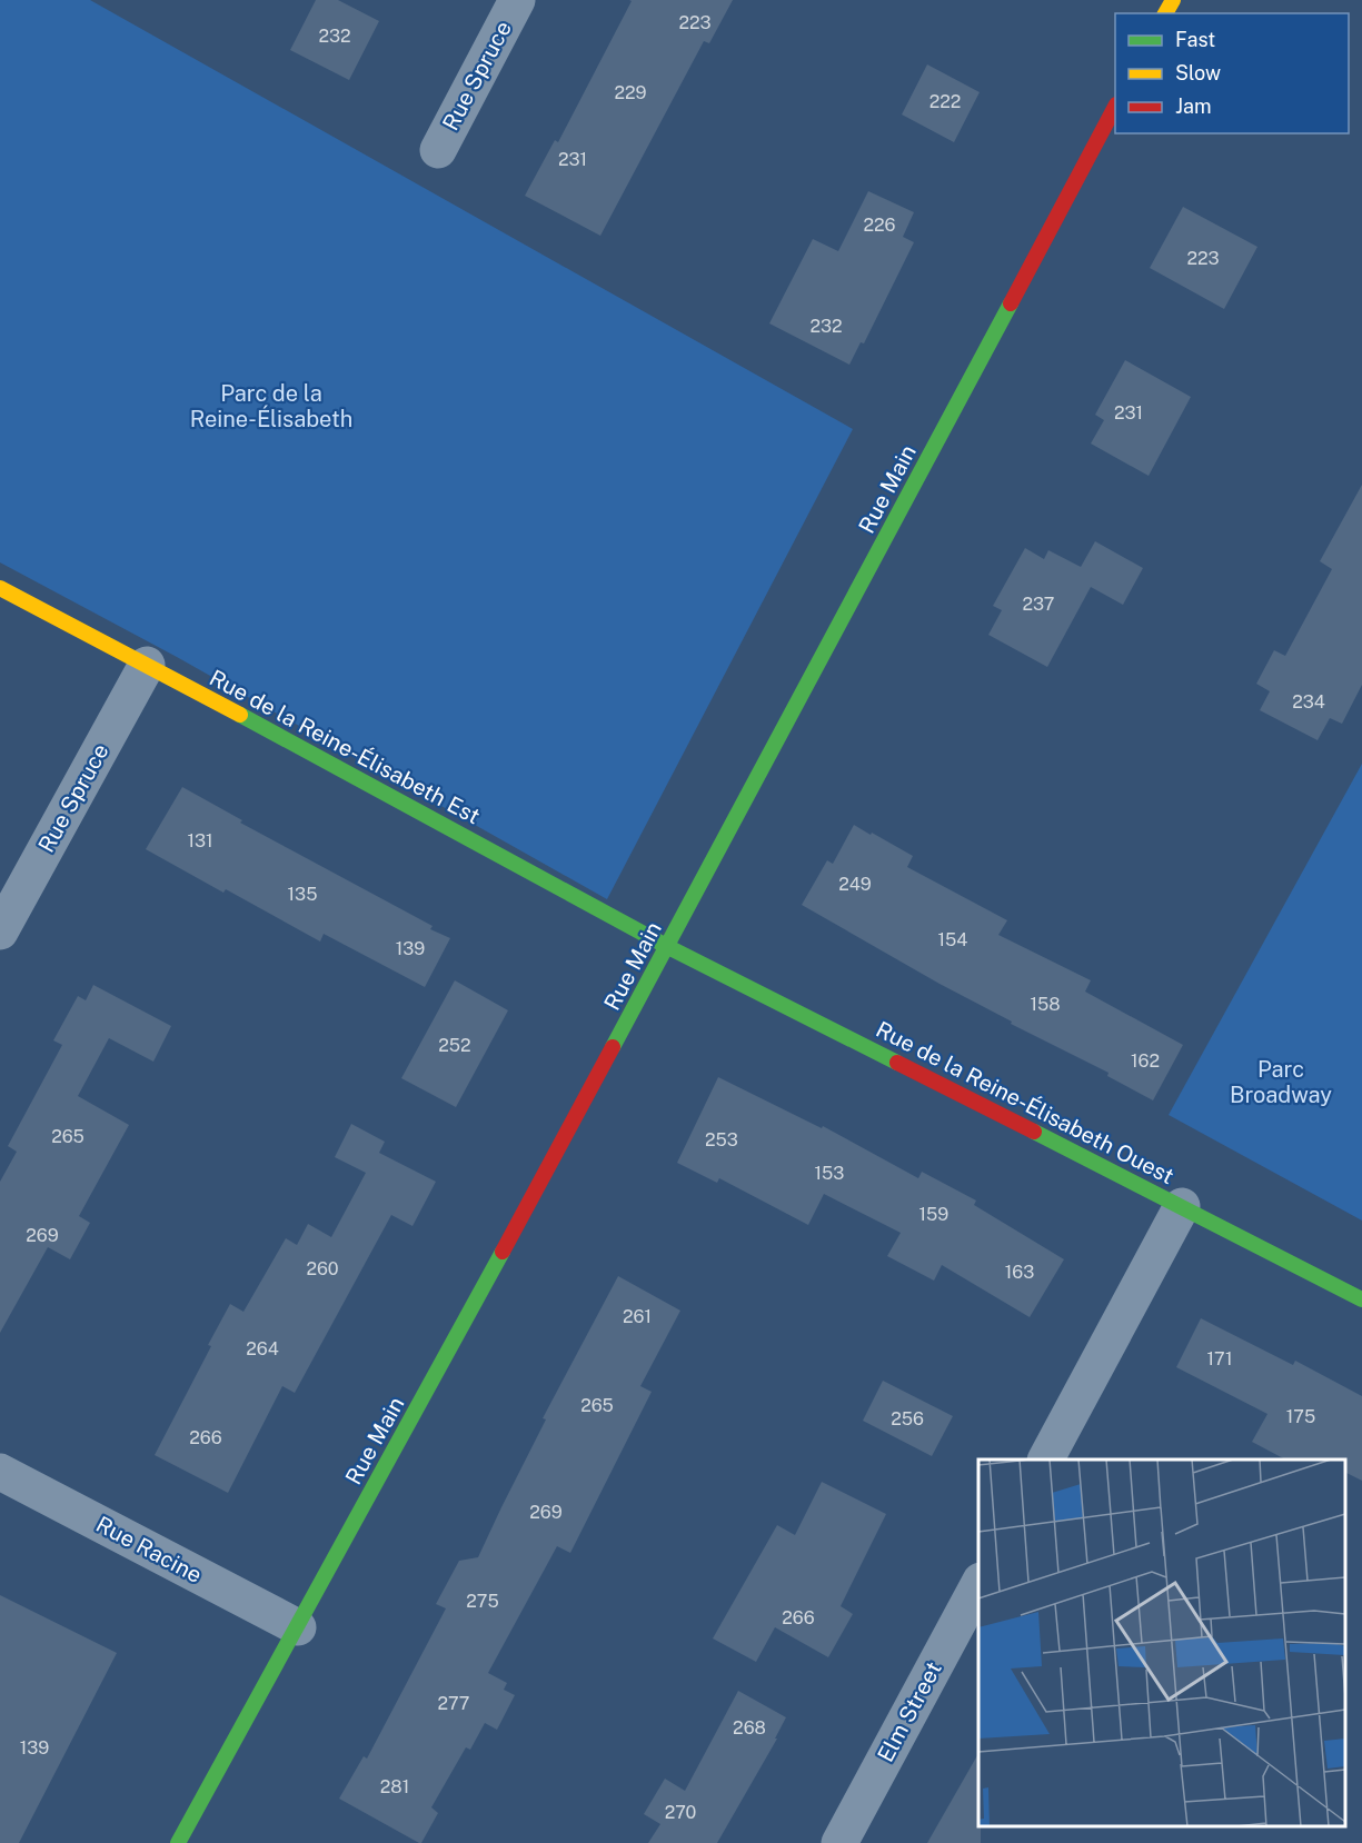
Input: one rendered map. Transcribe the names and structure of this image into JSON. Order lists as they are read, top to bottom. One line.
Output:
{"streets":{"street":["Rue Spruce","Rue Main","Rue de la Reine-Élisabeth Est","Rue de la Reine-Élisabeth Ouest","Rue Racine","Elm Street"]},"crossings":[["Rue Spruce","Rue de la Reine-Élisabeth Est"],["Rue Main","Rue de la Reine-Élisabeth Est"],["Rue Main","Rue de la Reine-Élisabeth Ouest"],["Rue Main","Rue Racine"],["Rue de la Reine-Élisabeth Est","Rue de la Reine-Élisabeth Ouest"]],"parks":["Parc de la Reine-Élisabeth","Parc Broadway"],"house_numbers":["223","232","229","222","231","226","223","232","231","237","234","131","249","135","154","139","158","252","162","265","253","153","159","269","260","163","261","264","171","265","175","256","266","269","275","266","277","268","139","281","270"],"legend":["Fast","Slow","Jam"]}
